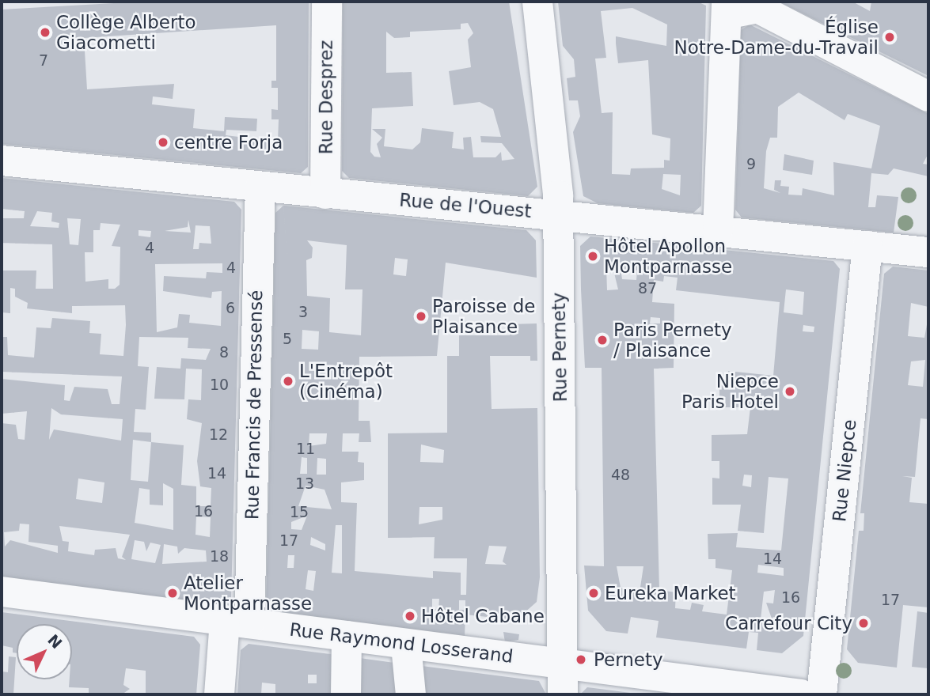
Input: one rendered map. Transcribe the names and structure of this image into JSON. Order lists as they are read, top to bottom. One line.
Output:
{"streets":{"street":["Rue Desprez","Rue de l'Ouest","Rue Pernety","Rue Francis de Pressensé","Rue Niepce","Rue Raymond Losserand"]},"crossings":[["Rue Desprez","Rue de l'Ouest"],["Rue de l'Ouest","Rue Pernety"],["Rue de l'Ouest","Rue Francis de Pressensé"],["Rue de l'Ouest","Rue Niepce"],["Rue Pernety","Rue Raymond Losserand"],["Rue Francis de Pressensé","Rue Raymond Losserand"]],"places":["Collège Alberto Giacometti","Église Notre-Dame-du-Travail","centre Forja","Hôtel Apollon Montparnasse","Paroisse de Plaisance","Paris Pernety / Plaisance","L'Entrepôt (Cinéma)","Niepce Paris Hotel","Atelier Montparnasse","Eureka Market","Hôtel Cabane","Carrefour City","Pernety"],"house_numbers":["7","9","4","4","87","6","3","5","8","10","12","11","14","48","13","16","15","17","18","14","16","17"],"north":"top right"}
